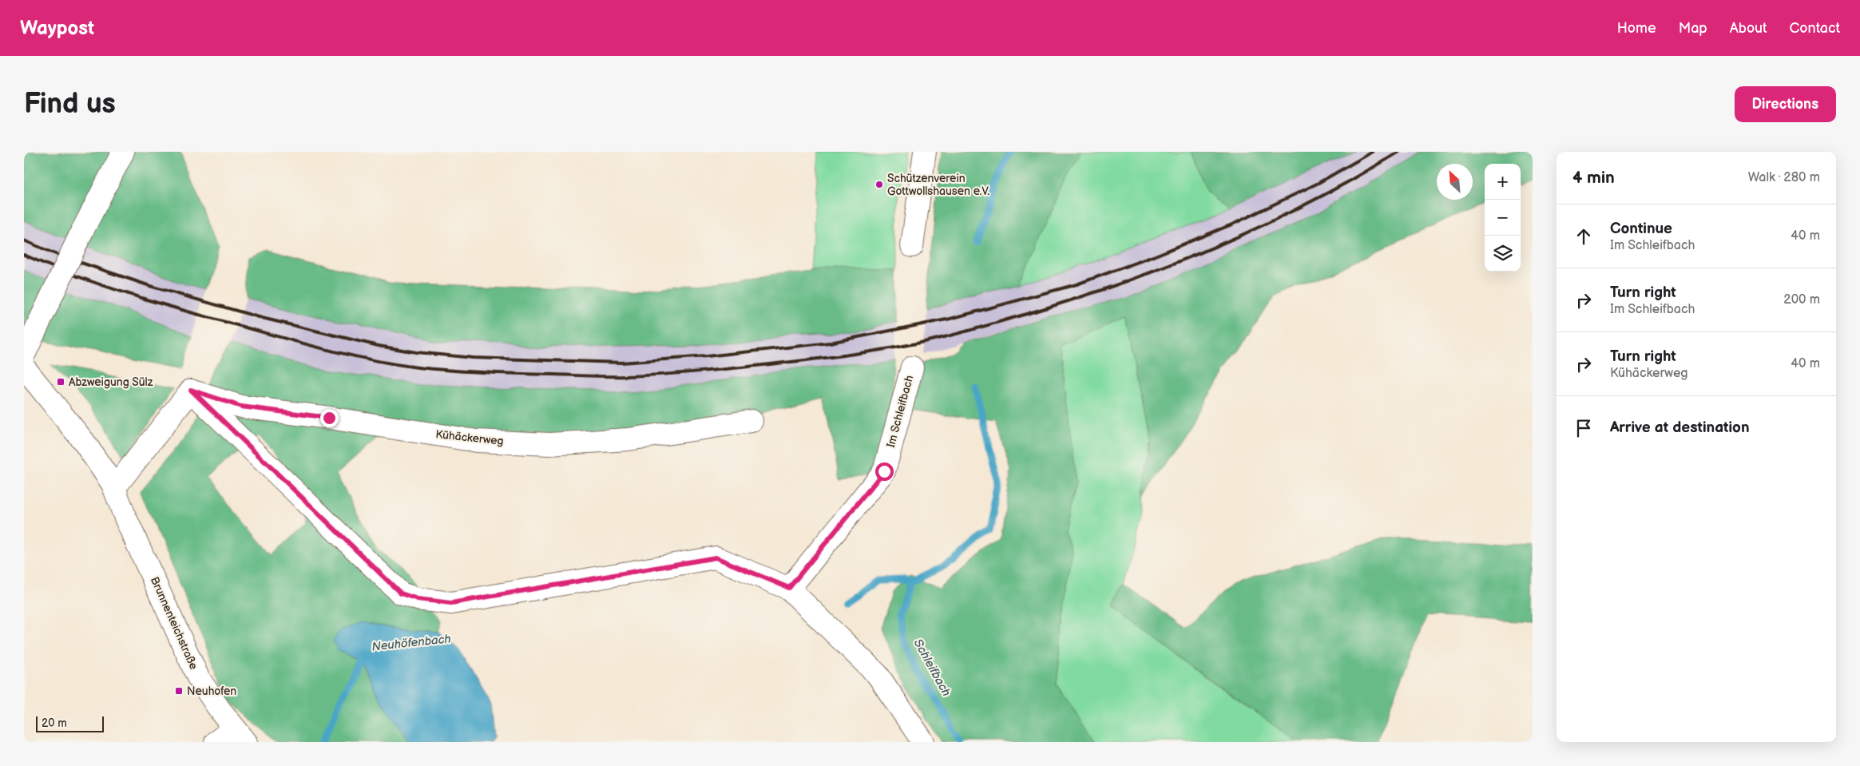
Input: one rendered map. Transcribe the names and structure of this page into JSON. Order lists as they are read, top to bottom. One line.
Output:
{"streets":{"street":["Im Schleifbach","Kühäckerweg","Brunnenteichstraße"]},"water":["Neuhöfenbach","Schleifbach"],"places":{"other":["Schützenverein Gottwollshausen e.V."],"transit":["Abzweigung Sülz","Neuhofen"]},"scale_bar":"20 m","north":"top left","page":{"header":"Waypost","nav":["Home","Map","About","Contact"],"buttons":"Directions","title":"Find us","heading":["4 min","Walk · 280 m"],"map_buttons":["+","−"],"list":[["Continue","Im Schleifbach","40 m"],["Turn right","Im Schleifbach","200 m"],["Turn right","Kühäckerweg","40 m"],"Arrive at destination"],"scale":"20 m"}}
